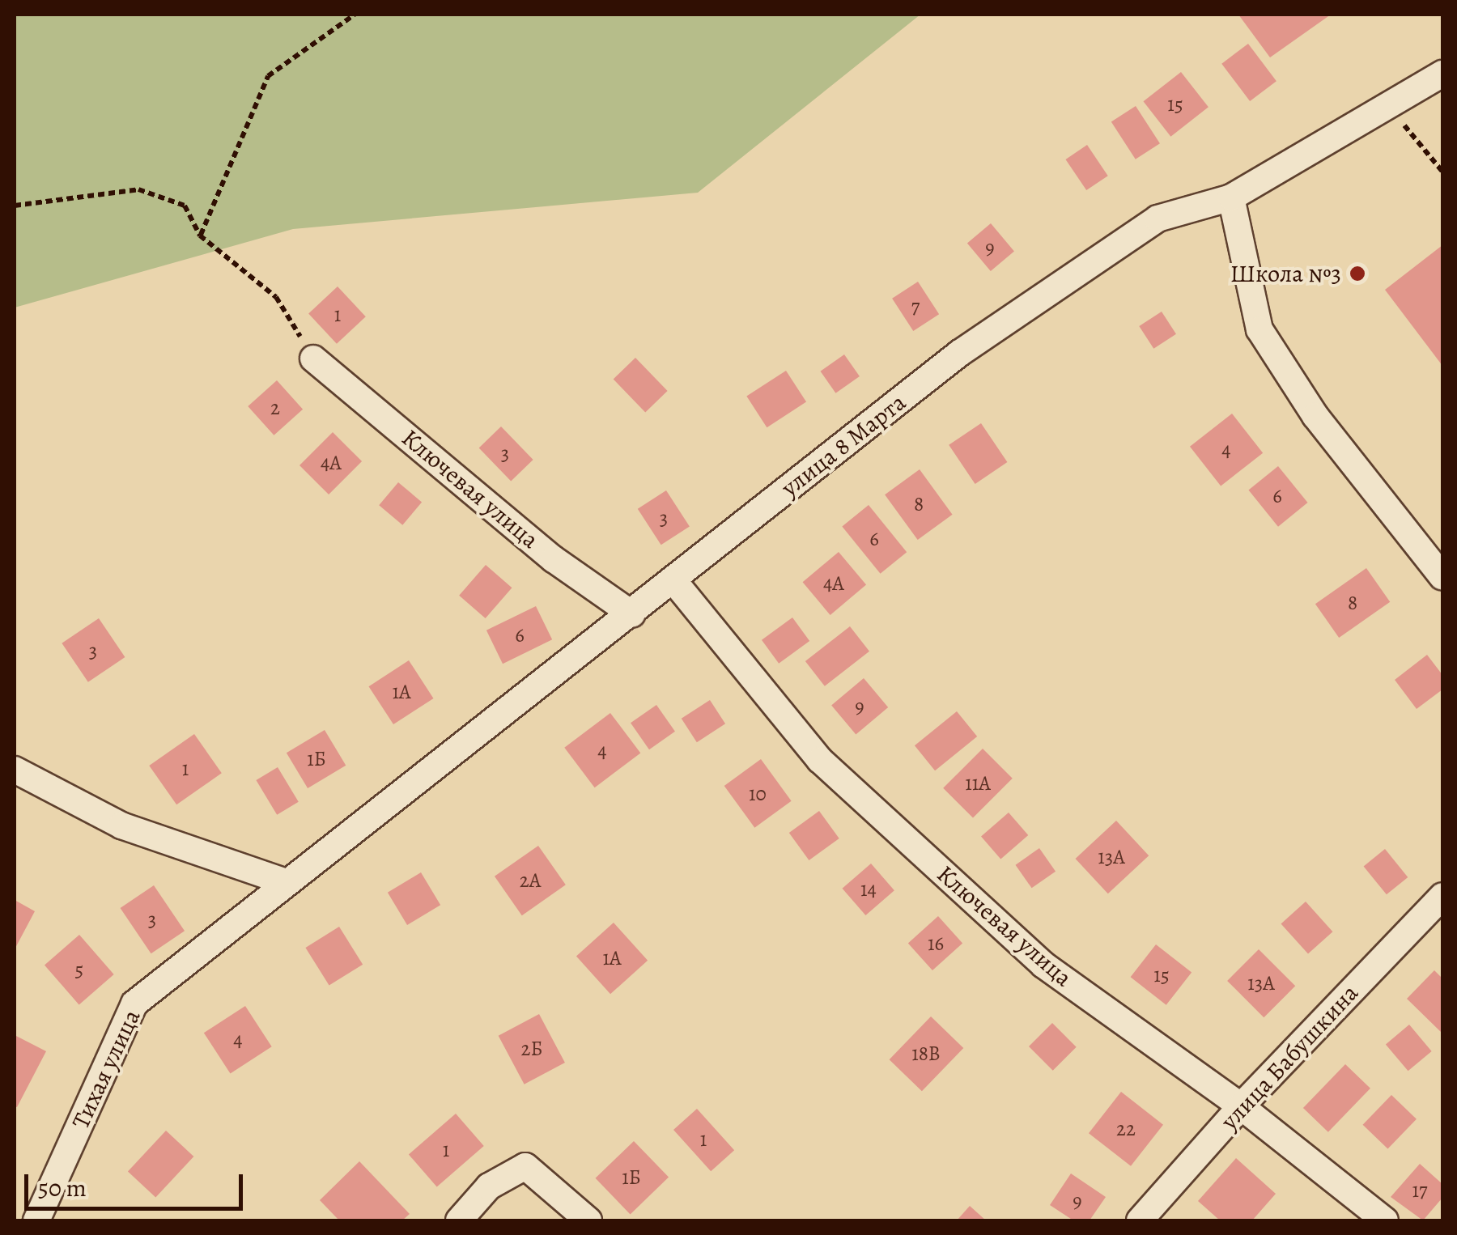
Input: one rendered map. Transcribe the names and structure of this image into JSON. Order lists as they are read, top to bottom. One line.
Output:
{"streets":{"street":["улица 8 Марта","Ключевая улица","улица Бабушкина","Тихая улица"]},"crossings":[["улица 8 Марта","Ключевая улица"],["улица 8 Марта","Тихая улица"],["Ключевая улица","улица Бабушкина"]],"places":["Школа №3"],"house_numbers":["15","9","7","1","2","4","3","4А","6","8","3","6","4А","8","6","3","1А","9","4","1Б","1","11А","10","13А","2А","14","3","16","1А","5","15","13А","4","2Б","18В","22","1","1","1Б","17","9"],"scale_bar":"50 m"}
